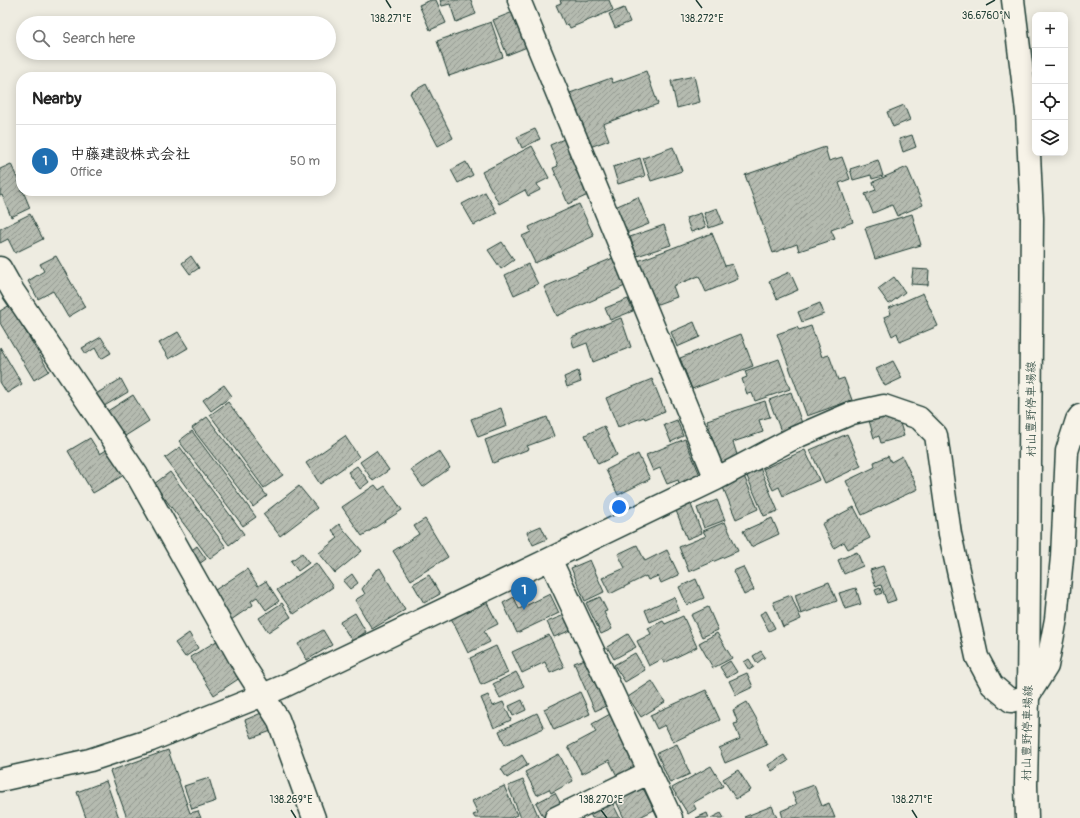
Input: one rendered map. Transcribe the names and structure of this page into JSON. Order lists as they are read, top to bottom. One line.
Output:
{"streets":{"street":["村山豊野停車場線"]},"page":{"map_buttons":["+","−"],"search":"Search here","heading":"Nearby","list":[{"mark":"1","name":"中藤建設株式会社","note":"Office","value":"50 m"}],"pins":"1"},"coordinates":["36.6760°N","138.271°E","138.272°E","138.269°E","138.270°E"]}
